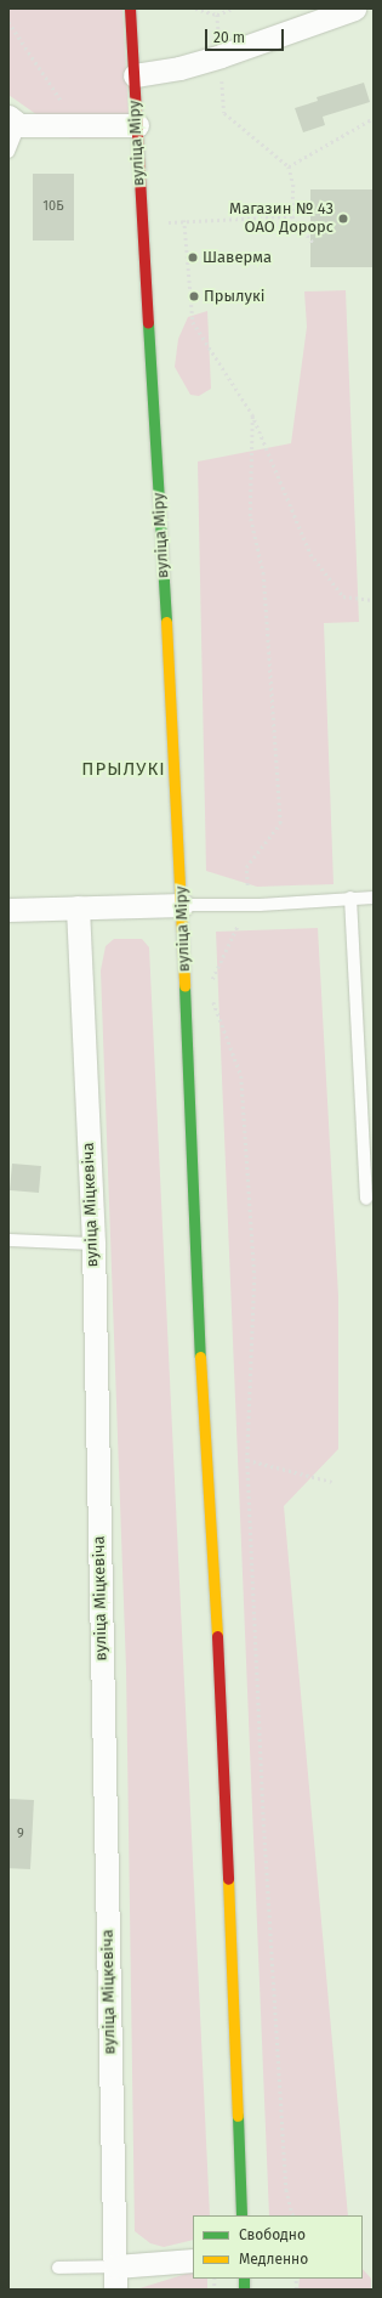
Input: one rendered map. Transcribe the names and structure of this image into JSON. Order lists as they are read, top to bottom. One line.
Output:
{"streets":{"street":["вуліца Міру","вуліца Міцкевіча"]},"districts":["ПРЫЛУКІ"],"places":["Магазин № 43 ОАО Дорорс","Шаверма","Прылукі"],"house_numbers":["10Б","9"],"legend":["Свободно","Медленно"],"scale_bar":"20 m"}
